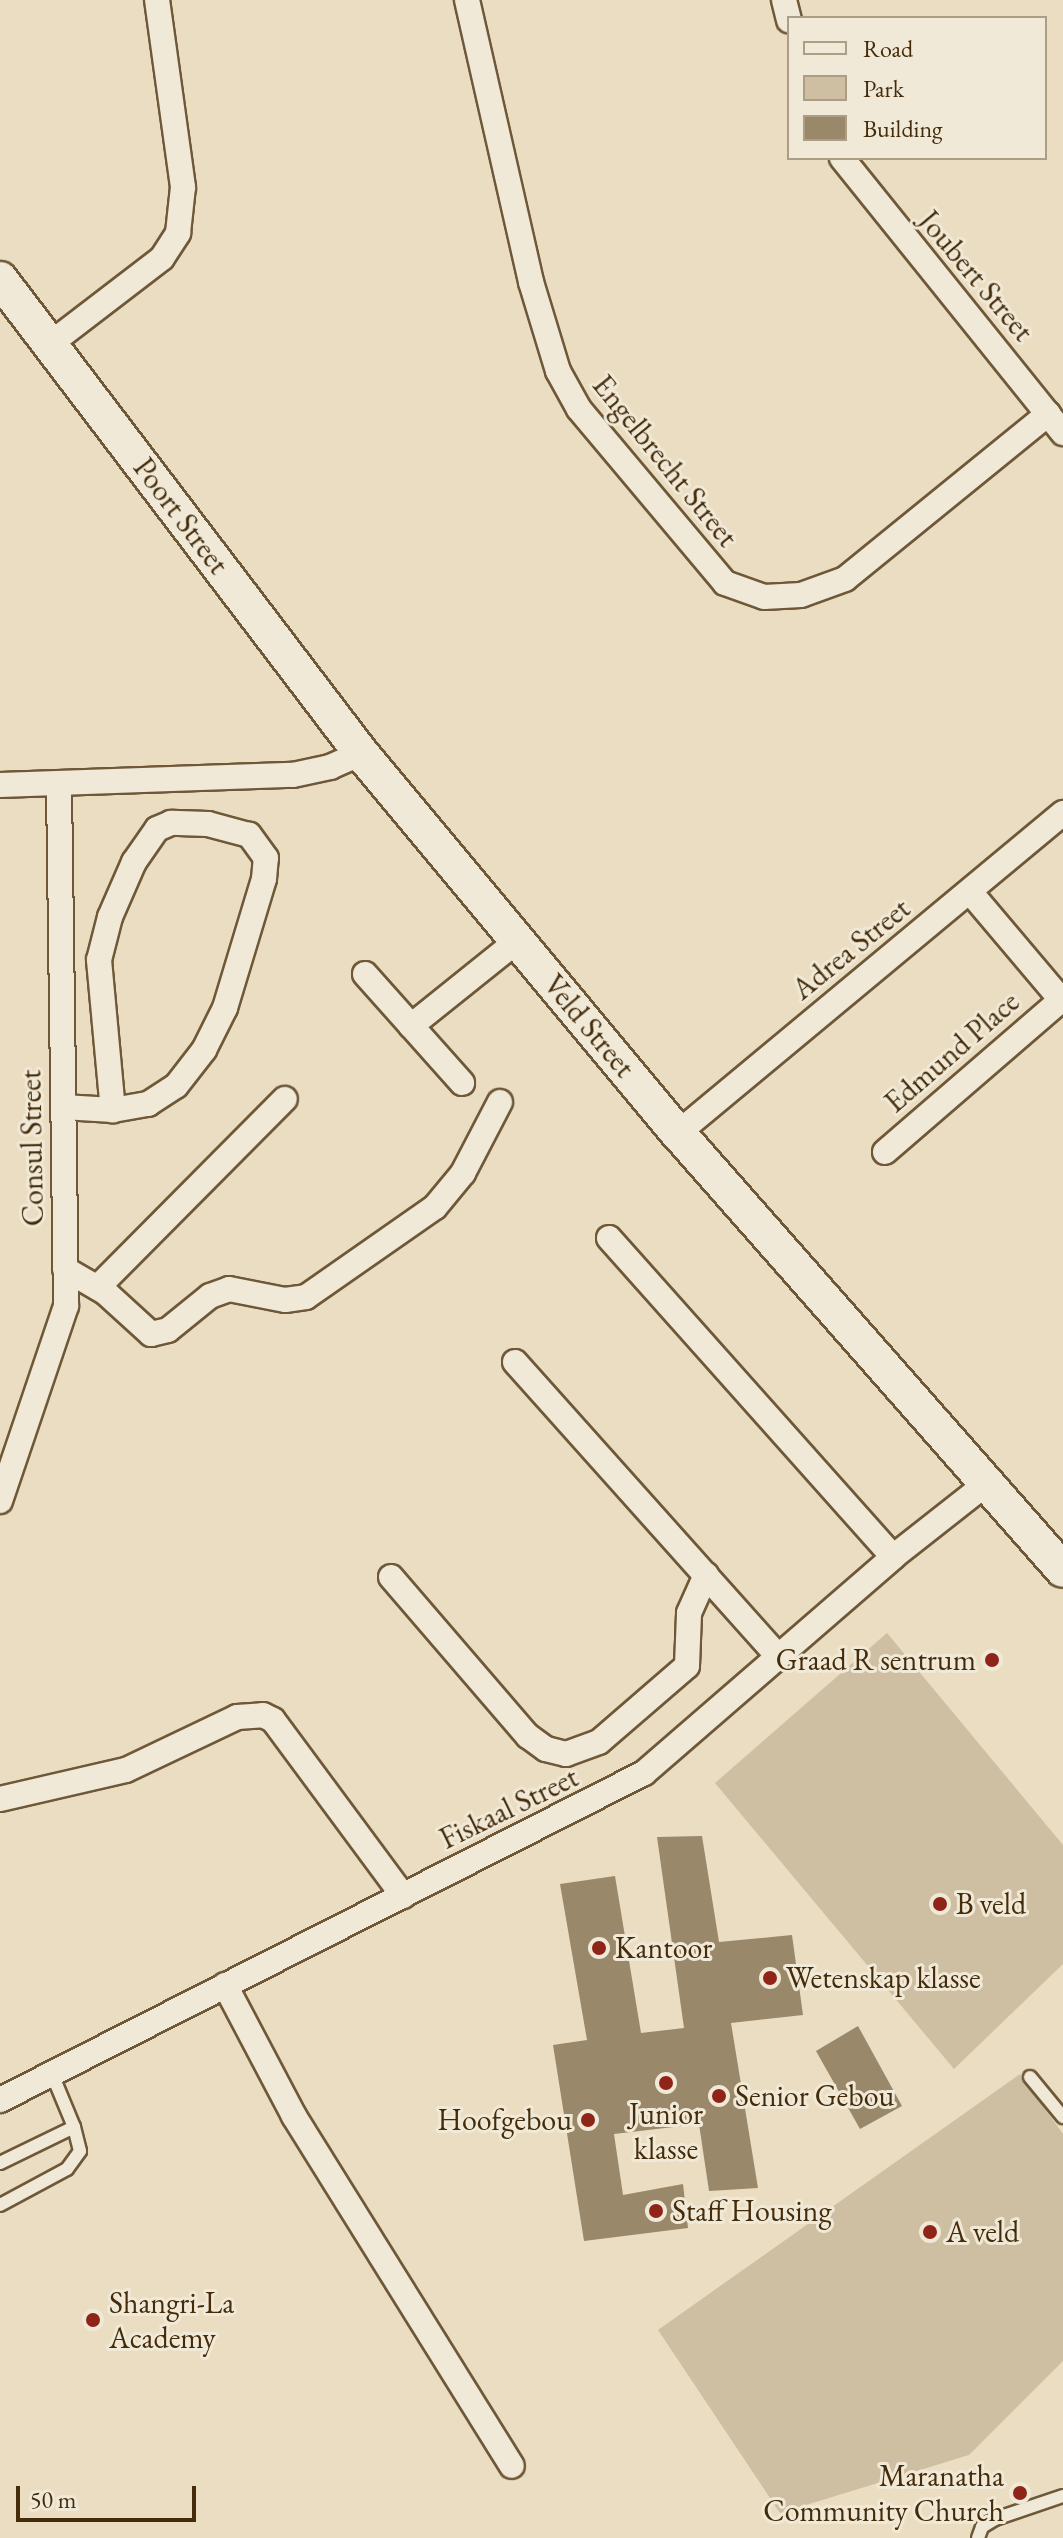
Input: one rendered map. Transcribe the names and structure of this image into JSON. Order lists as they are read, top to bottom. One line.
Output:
{"streets":{"street":["Joubert Street","Engelbrecht Street","Poort Street","Adrea Street","Veld Street","Edmund Place","Consul Street","Fiskaal Street"]},"crossings":[["Joubert Street","Engelbrecht Street"],["Poort Street","Veld Street"],["Adrea Street","Veld Street"],["Veld Street","Fiskaal Street"]],"places":["Graad R sentrum","B veld","Kantoor","Wetenskap klasse","Junior klasse","Senior Gebou","Hoofgebou","Staff Housing","A veld","Shangri-La Academy","Maranatha Community Church"],"legend":["Road","Park","Building"],"scale_bar":"50 m"}
